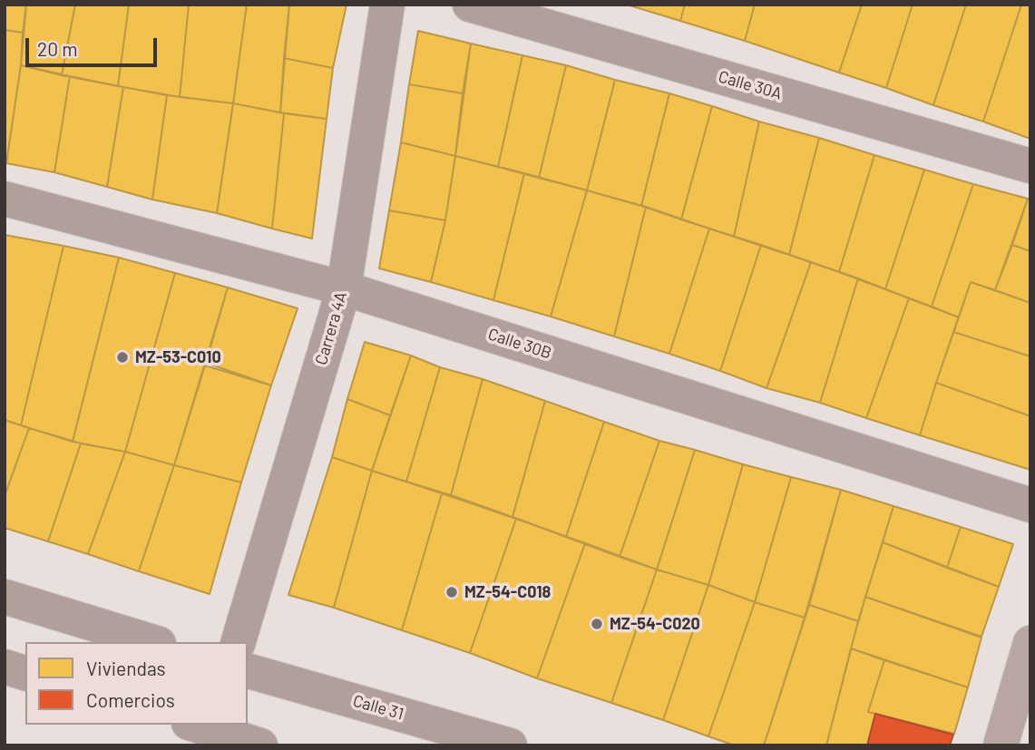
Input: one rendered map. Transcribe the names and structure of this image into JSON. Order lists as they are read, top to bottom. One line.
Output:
{"streets":{"street":["Calle 30A","Carrera 4A","Calle 30B","Calle 31"]},"crossings":[["Carrera 4A","Calle 30B"]],"places":["MZ-53-C010","MZ-54-C018","MZ-54-C020"],"legend":["Viviendas","Comercios"],"scale_bar":"20 m"}
